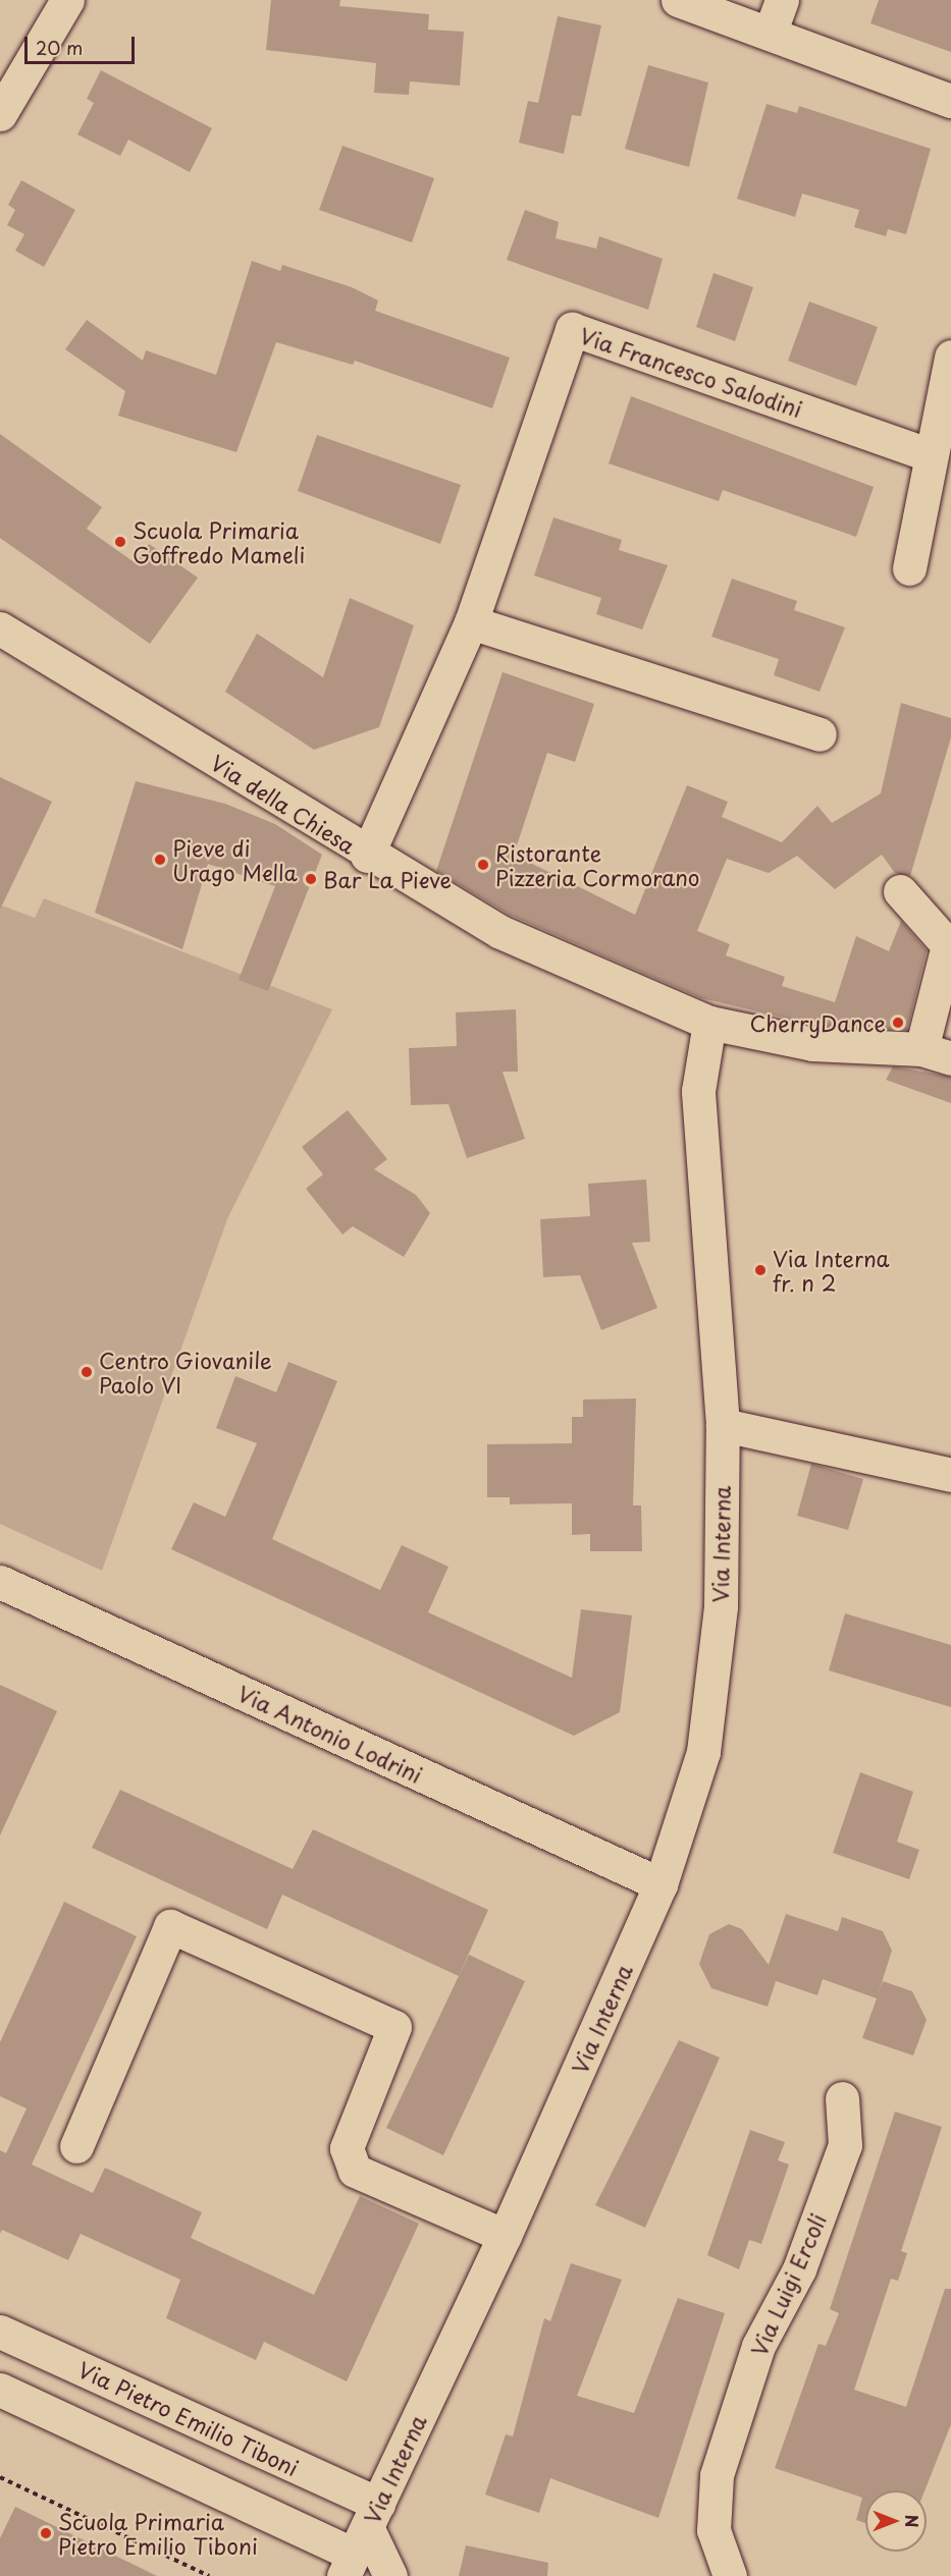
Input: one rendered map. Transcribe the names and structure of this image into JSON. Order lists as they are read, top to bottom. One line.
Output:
{"streets":{"street":["Via Francesco Salodini","Via della Chiesa","Via Interna","Via Antonio Lodrini","Via Luigi Ercoli","Via Pietro Emilio Tiboni"]},"crossings":[["Via Francesco Salodini","Via della Chiesa"],["Via della Chiesa","Via Interna"],["Via Interna","Via Antonio Lodrini"],["Via Interna","Via Pietro Emilio Tiboni"]],"places":["Scuola Primaria Goffredo Mameli","Pieve di Urago Mella","Ristorante Pizzeria Cormorano","Bar La Pieve","CherryDance","Via Interna fr. n 2","Centro Giovanile Paolo VI","Scuola Primaria Pietro Emilio Tiboni"],"scale_bar":"20 m","north":"right"}
